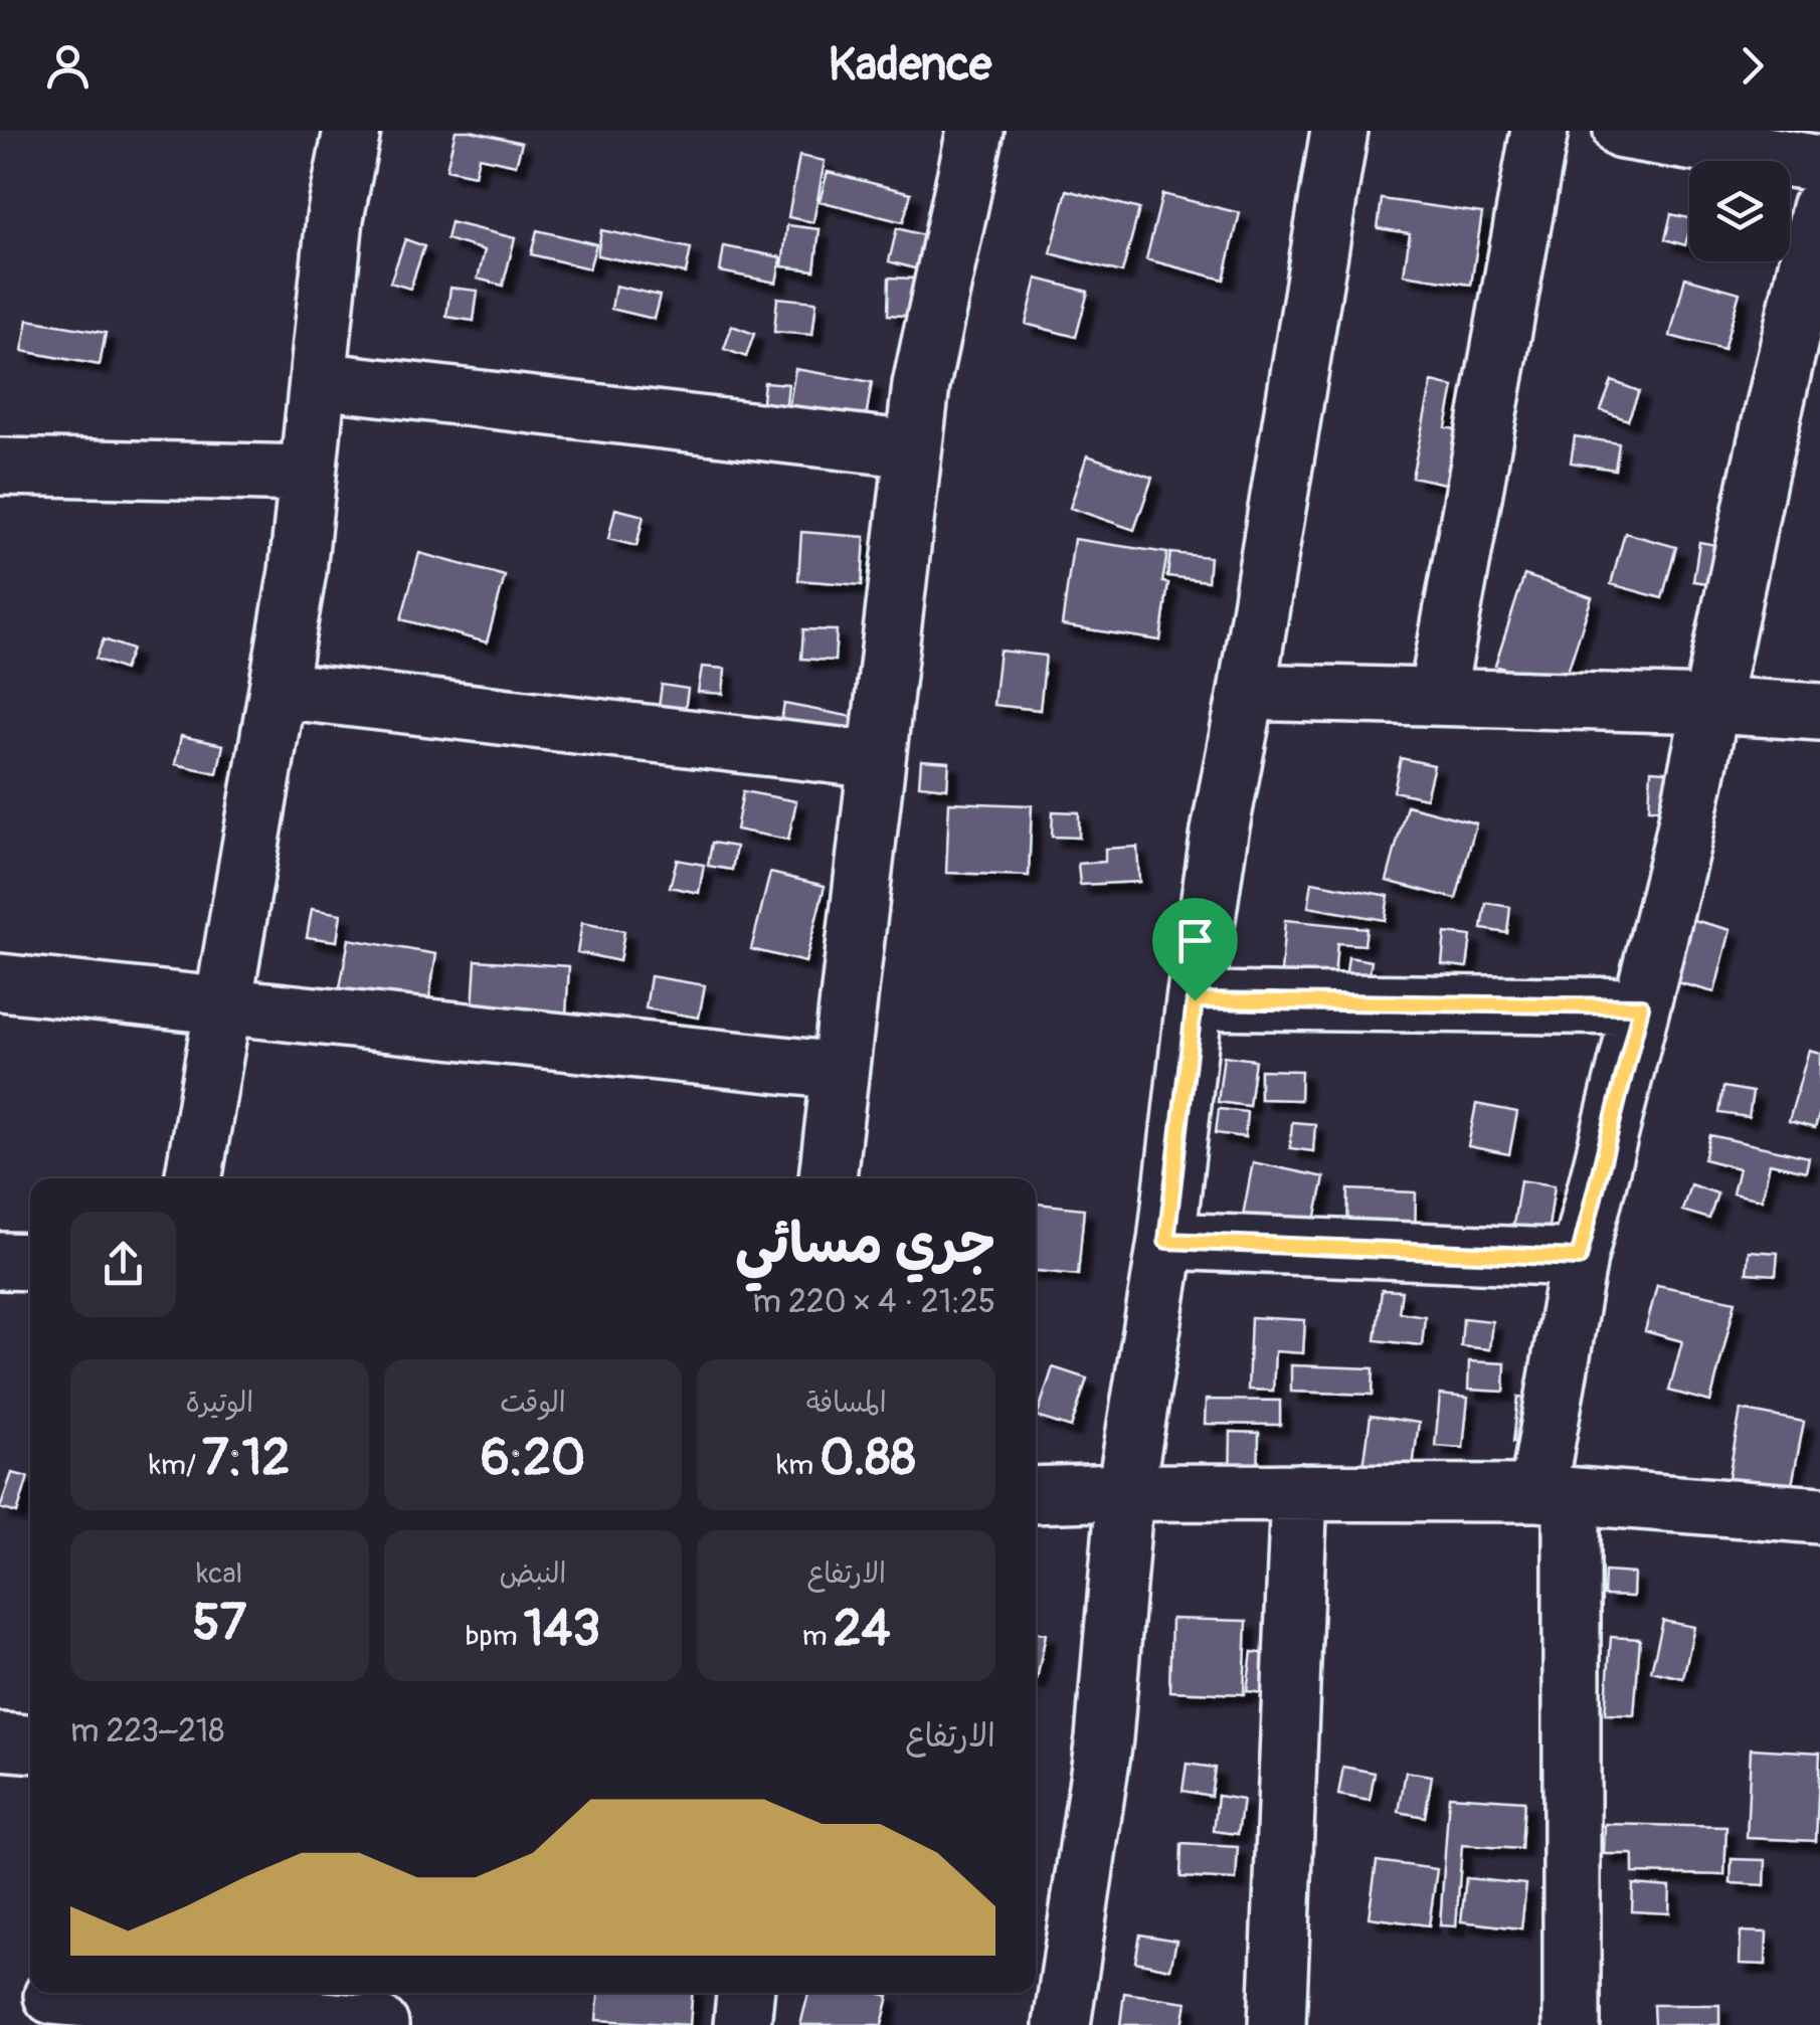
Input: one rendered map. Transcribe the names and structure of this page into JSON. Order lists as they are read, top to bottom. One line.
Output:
{"page":{"header":"Kadence","heading":["جري مسائي","21:25 · 4 × 220 m"],"stats":[["المسافة","0.88 km"],["الوقت","6:20"],["الوتيرة","7:12 /km"],["الارتفاع","24 m"],["النبض","143 bpm"],["kcal","57"]],"chart":["الارتفاع","218–223 m"]}}
